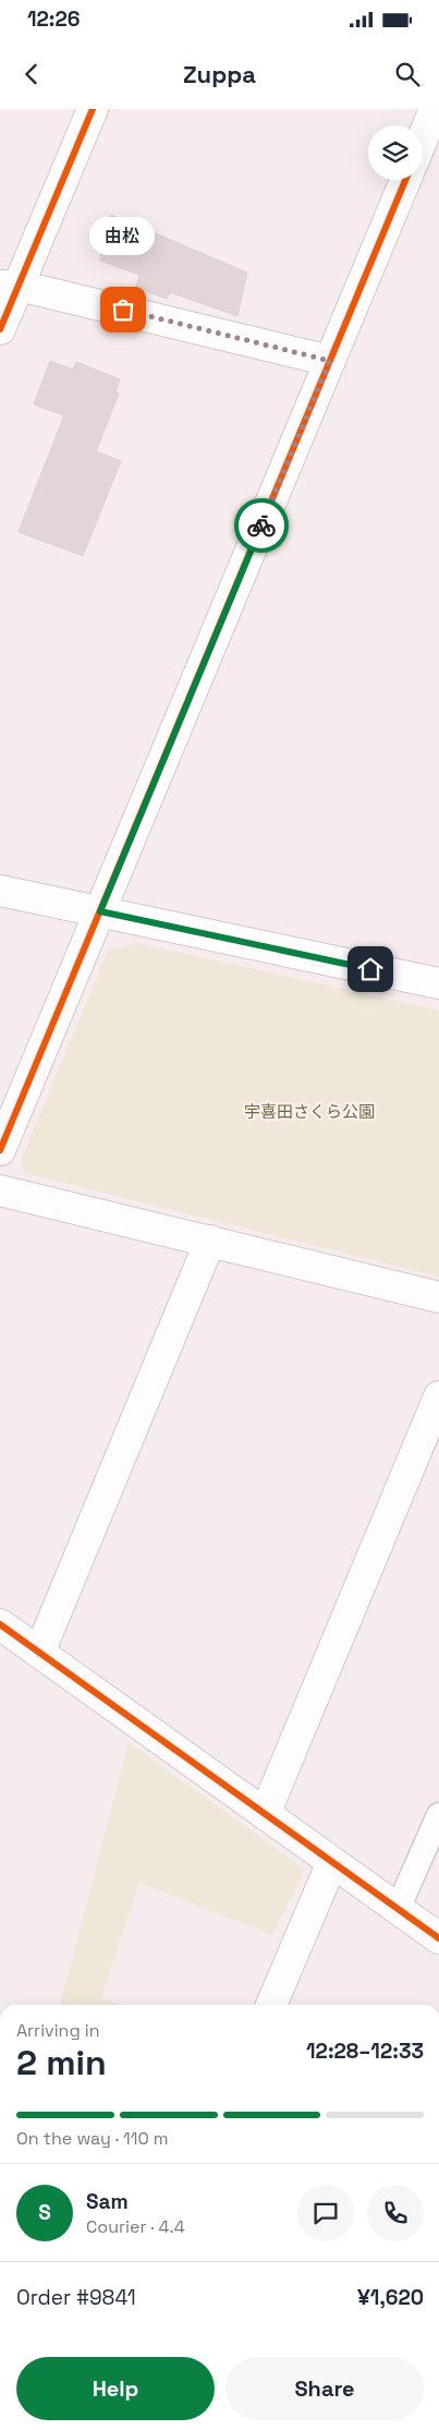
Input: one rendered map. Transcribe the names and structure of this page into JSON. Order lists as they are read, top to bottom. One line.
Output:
{"parks":["宇喜田さくら公園"],"places":["由松"],"page":{"status":"12:26","header":"Zuppa","bubble":"由松","heading":["2 min","Arriving in","12:28–12:33"],"panel":["Sam","Courier · 4.4","Order #9841","¥1,620"],"bar":"On the way · 110 m","round":"S","buttons":["Help","Share"]}}
